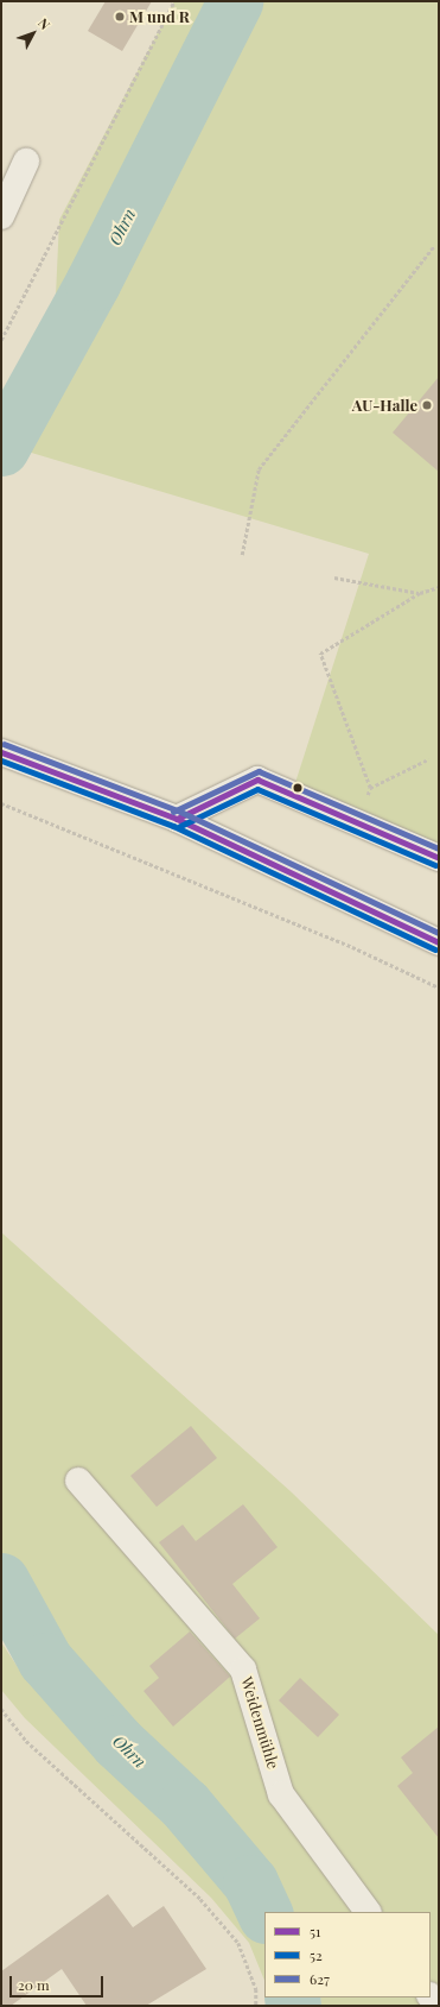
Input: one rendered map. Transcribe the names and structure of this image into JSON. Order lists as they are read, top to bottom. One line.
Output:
{"streets":{"street":["Weidenmühle"]},"water":["Ohrn"],"places":["M und R","AU-Halle"],"lines":["transit line 627","transit line 51","transit line 52"],"legend":["51","52","627"],"scale_bar":"20 m","north":"top right"}
